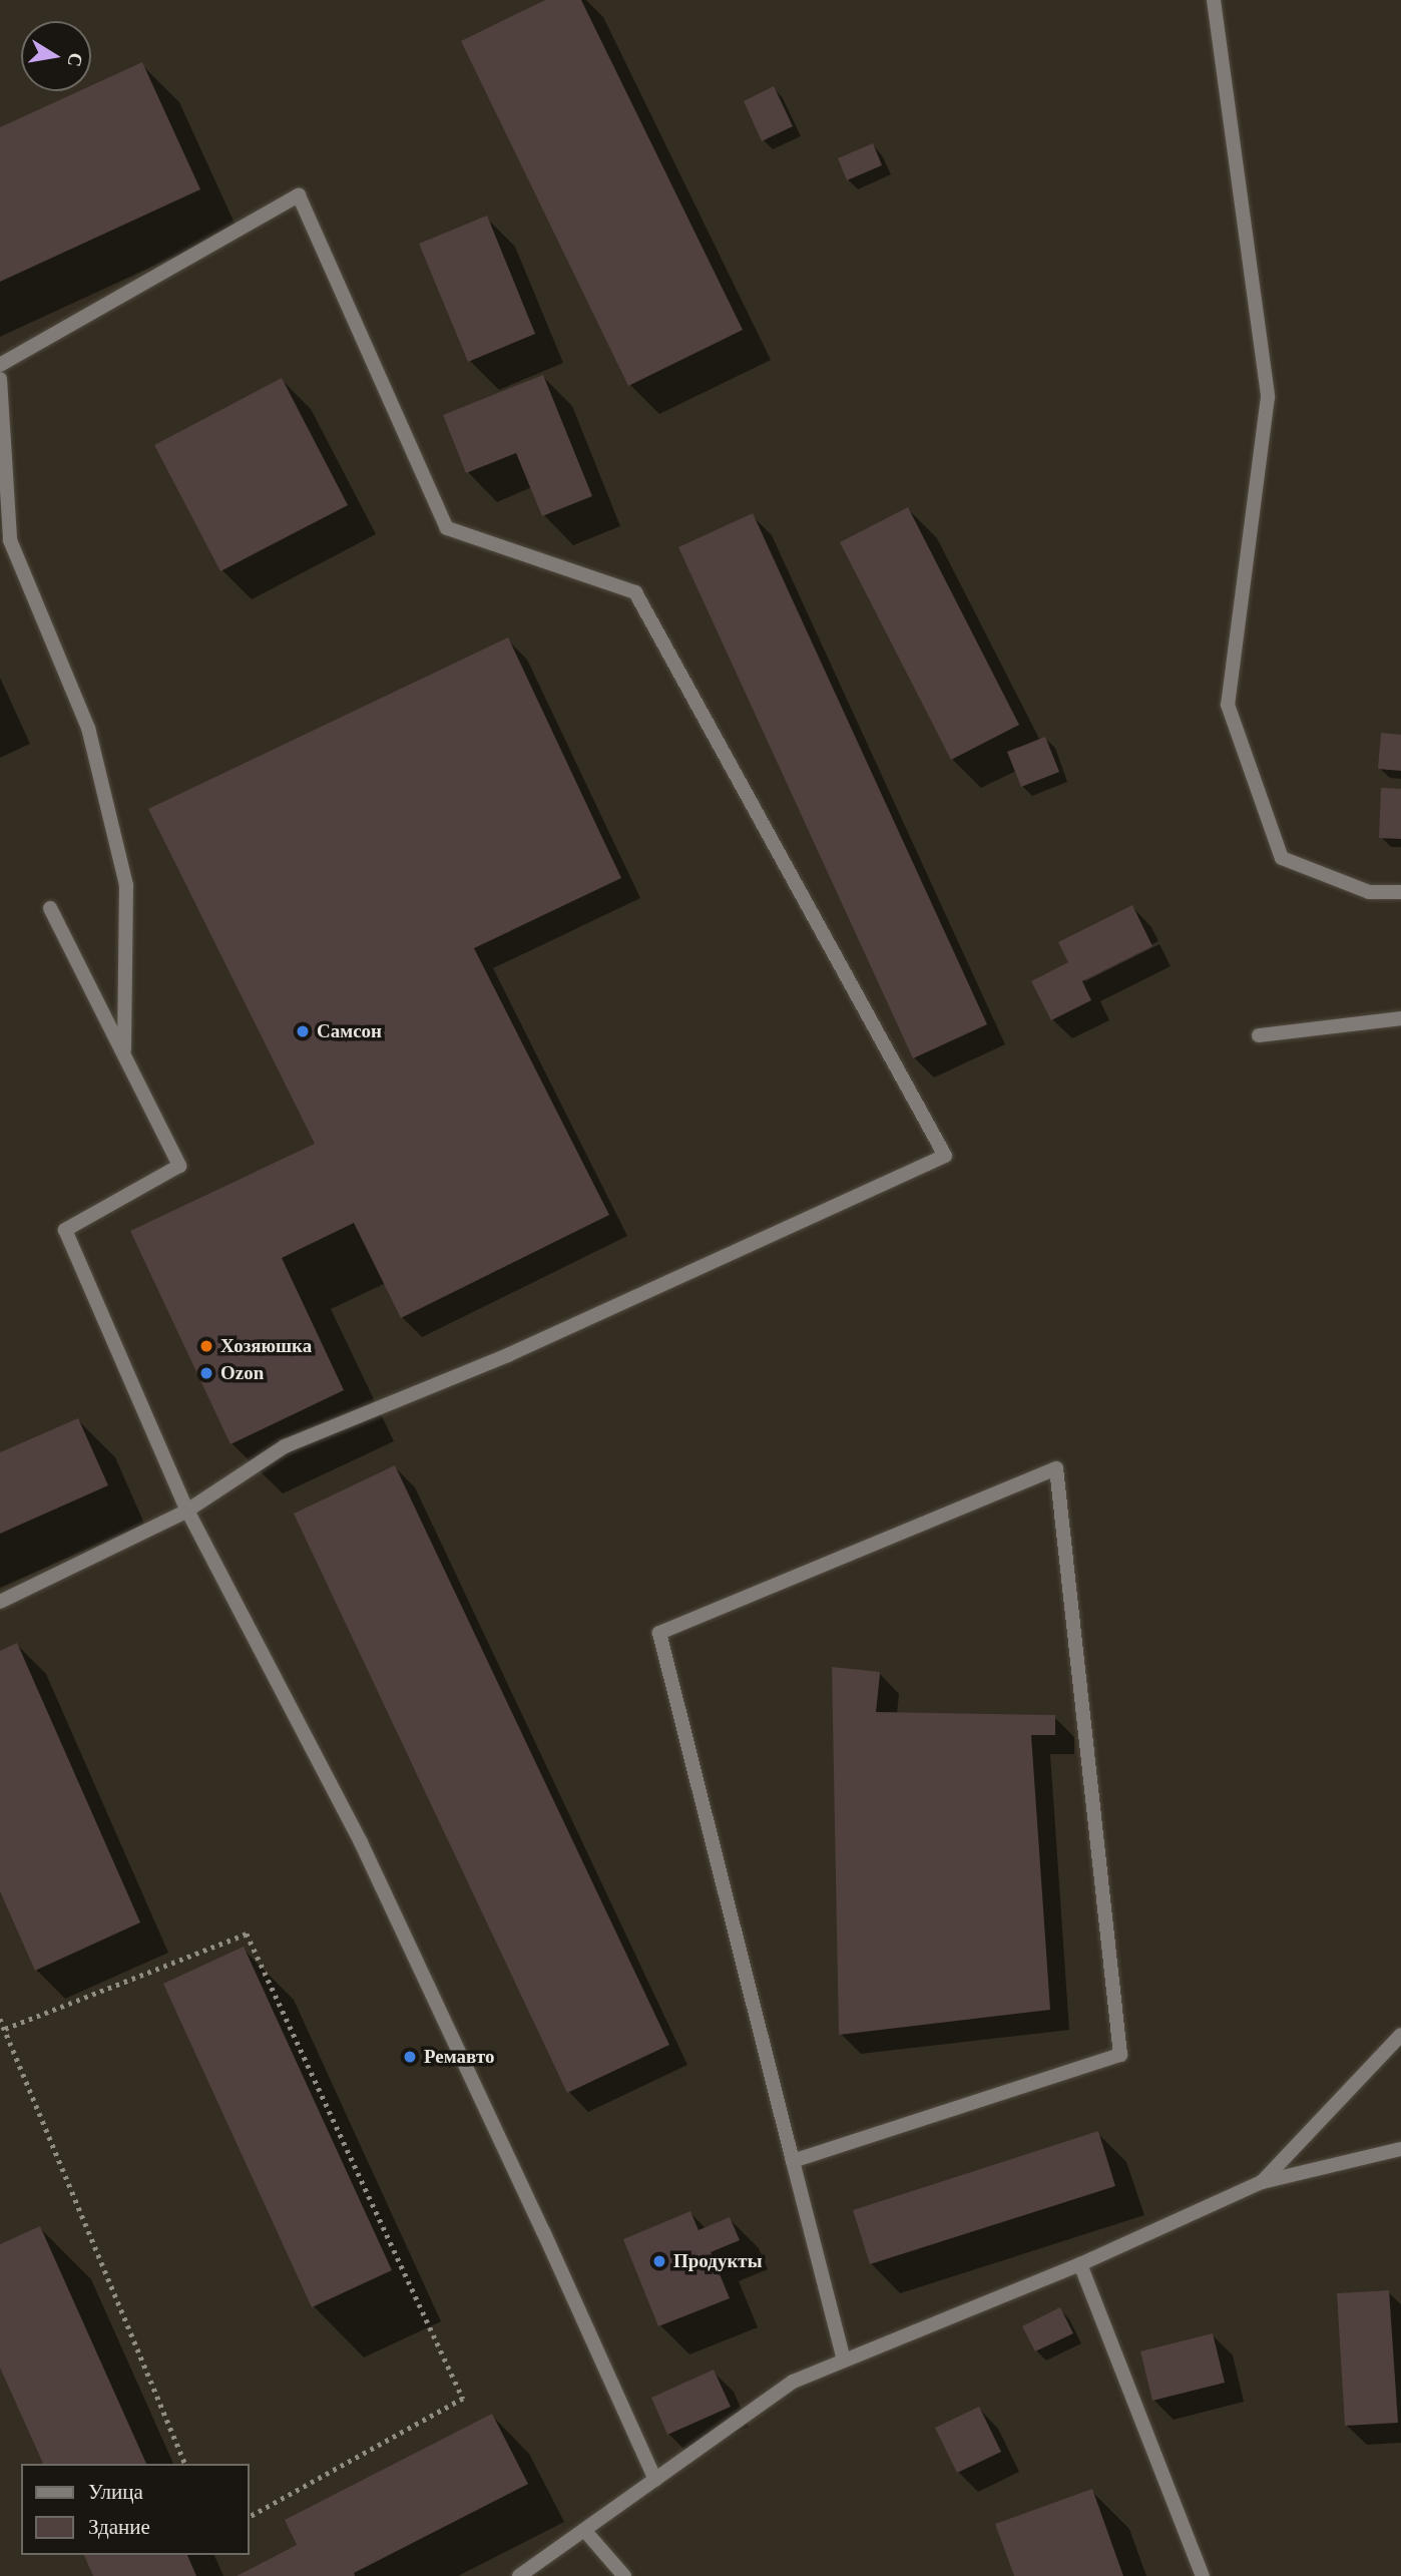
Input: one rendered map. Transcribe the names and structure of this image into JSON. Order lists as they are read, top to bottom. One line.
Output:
{"places":["Самсон","Хозяюшка","Ozon","Ремавто","Продукты"],"legend":["Улица","Здание"],"north":"right"}
